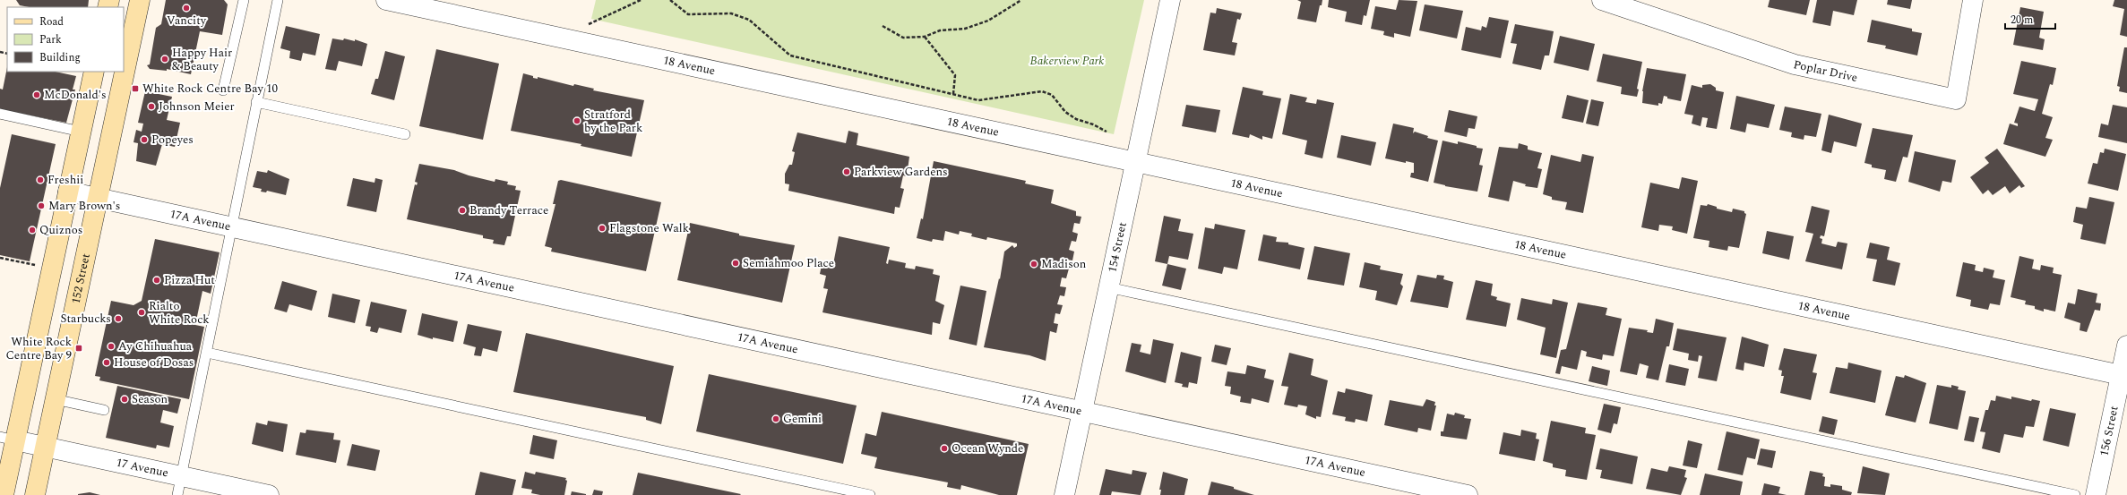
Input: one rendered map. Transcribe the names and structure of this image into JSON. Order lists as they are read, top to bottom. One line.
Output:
{"streets":{"main road":["152 Street"],"street":["18 Avenue","Poplar Drive","17A Avenue","154 Street","156 Street","17 Avenue"]},"crossings":[["18 Avenue","154 Street"],["18 Avenue","156 Street"],["17A Avenue","154 Street"],["17A Avenue","152 Street"],["152 Street","17 Avenue"]],"parks":["Bakerview Park"],"places":{"other":["Vancity","Happy Hair & Beauty","McDonald's","Johnson Meier","Stratford by the Park","Popeyes","Parkview Gardens","Freshii","Mary Brown's","Brandy Terrace","Flagstone Walk","Quiznos","Semiahmoo Place","Madison","Pizza Hut","Rialto White Rock","Starbucks","Ay Chihuahua","House of Dosas","Season","Gemini","Ocean Wynde"],"transit":["White Rock Centre Bay 10","White Rock Centre Bay 9"]},"legend":["Road","Park","Building"],"scale_bar":"20 m"}
